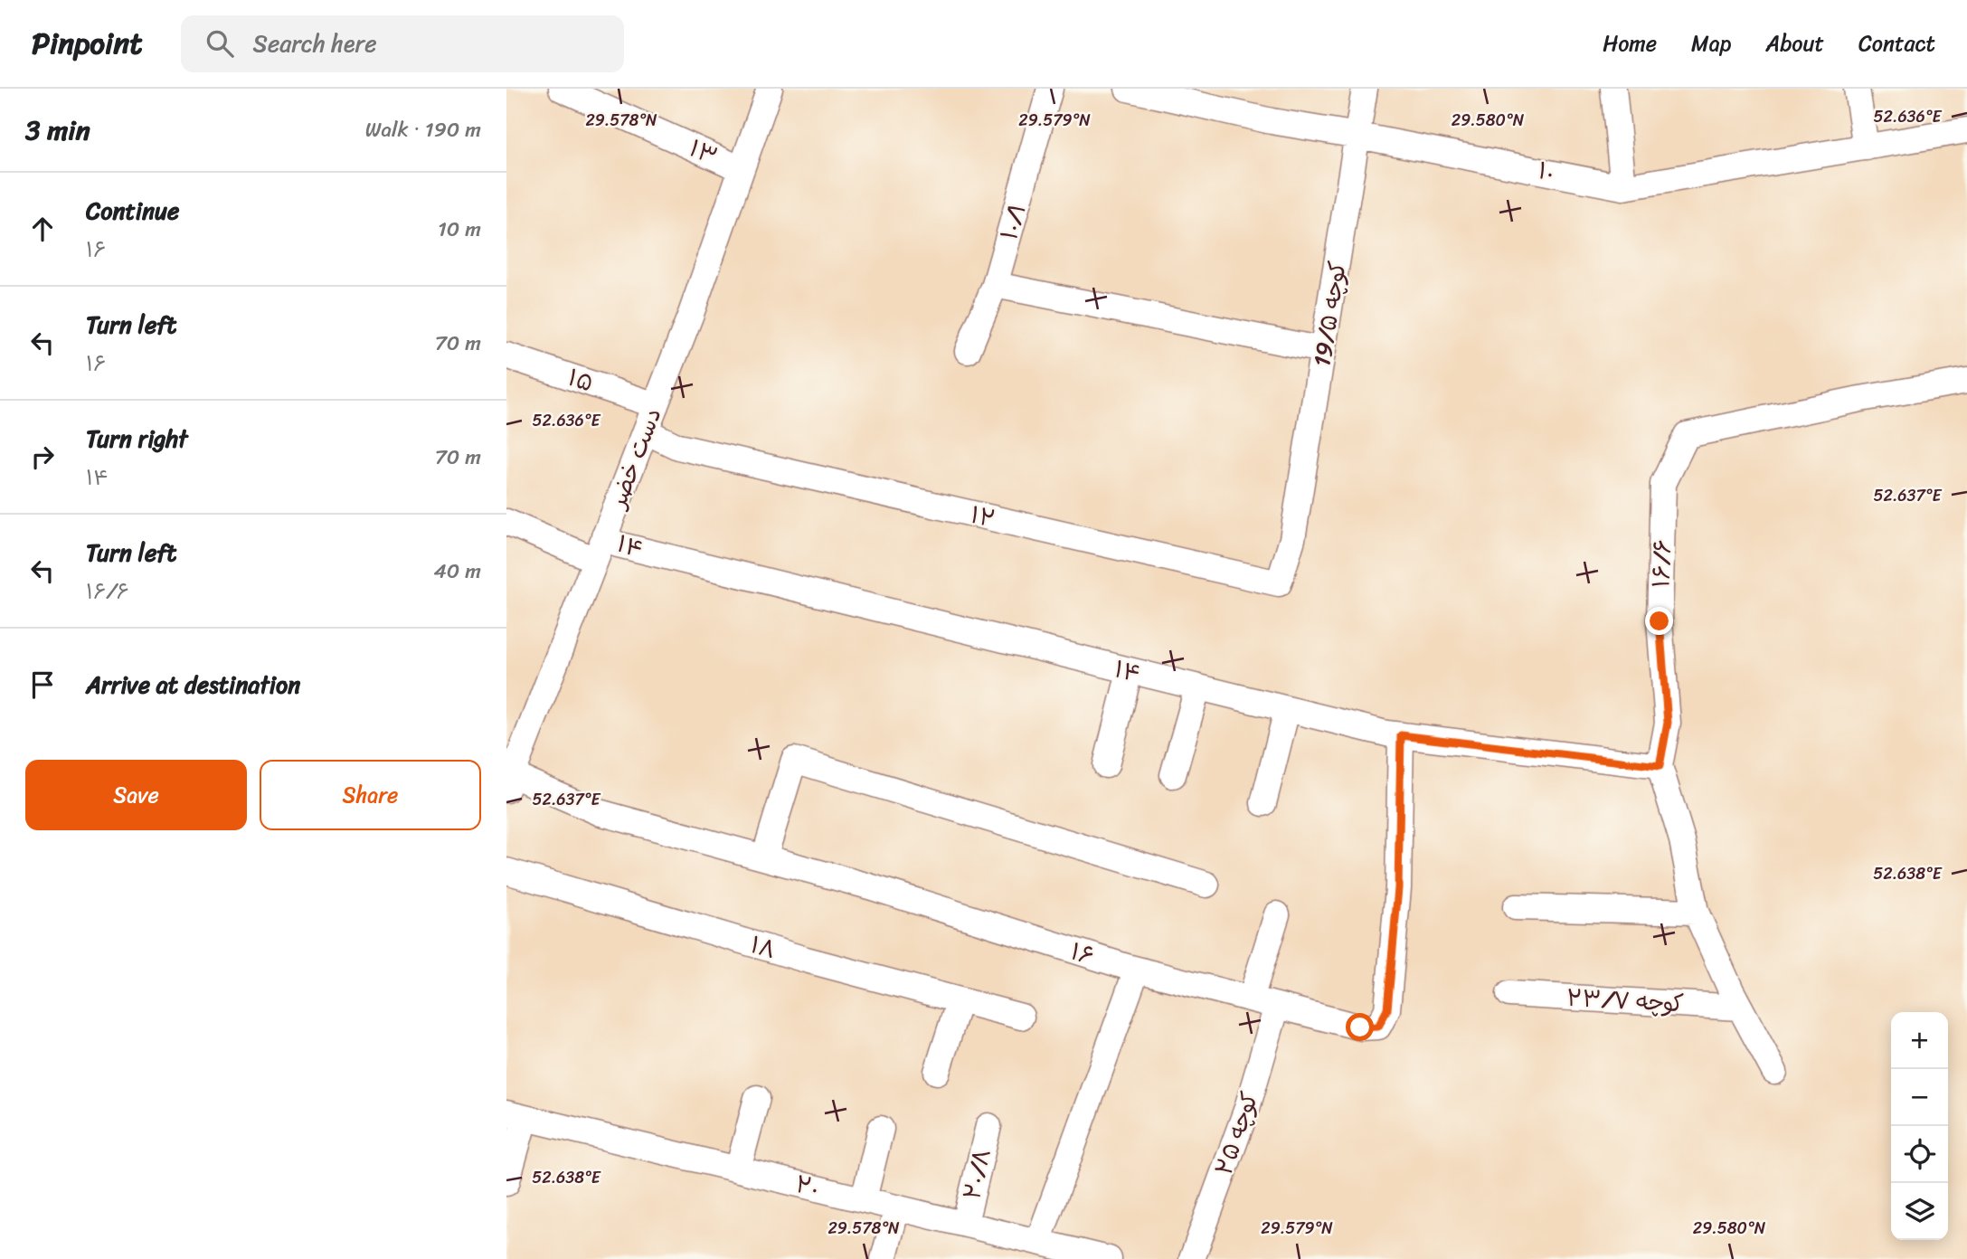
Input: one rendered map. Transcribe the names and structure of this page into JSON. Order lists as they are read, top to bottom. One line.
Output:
{"streets":{"street":["۱۳","۱۰","۱۰/۱","کوچه 19/۵","۱۵","دست خضر","۱۲","۱۴","۱۶/۶","۱۸","۱۶","کوچه ۲۳/۷","کوچه ۲۵","۲۰/۸","۲۰"]},"crossings":[["۱۳","دست خضر"],["۱۰","کوچه 19/۵"],["کوچه 19/۵","۱۲"],["۱۵","دست خضر"],["دست خضر","۱۲"],["دست خضر","۱۴"],["دست خضر","۱۶"],["۱۴","۱۶/۶"],["۱۴","۱۶"],["۱۶/۶","کوچه ۲۳/۷"],["۱۶","کوچه ۲۵"],["۲۰/۸","۲۰"]],"page":{"header":"Pinpoint","search":"Search here","nav":["Home","Map","About","Contact"],"heading":["3 min","Walk · 190 m"],"list":[["Continue","۱۶","10 m"],["Turn left","۱۶","70 m"],["Turn right","۱۴","70 m"],["Turn left","۱۶/۶","40 m"],"Arrive at destination"],"buttons":["Save","Share"],"map_buttons":["+","−"]},"coordinates":["52.636°E","29.578°N","29.579°N","29.580°N","52.637°E","52.638°E"]}
